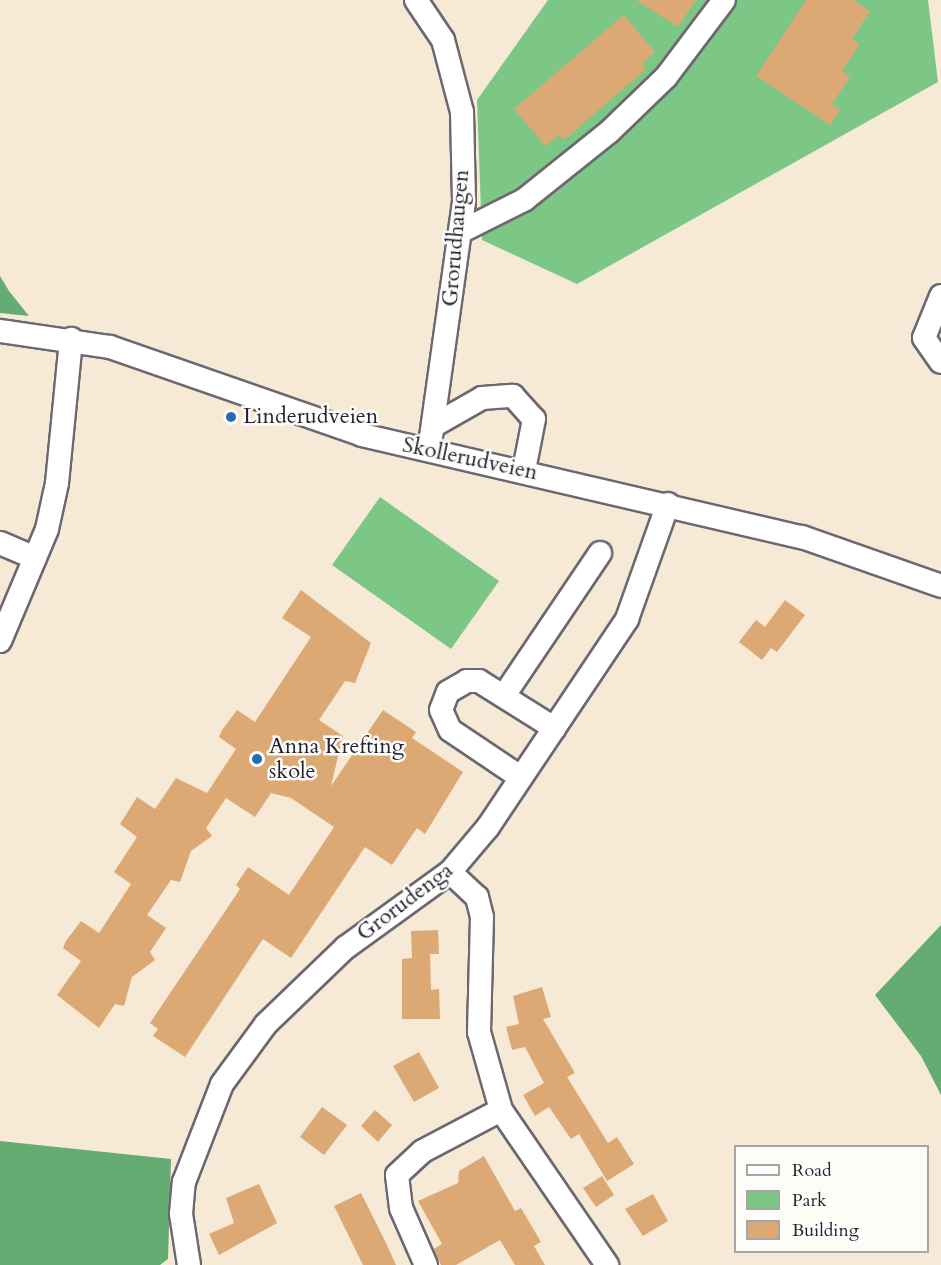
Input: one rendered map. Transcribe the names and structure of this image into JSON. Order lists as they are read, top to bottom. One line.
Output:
{"streets":{"street":["Grorudhaugen","Skollerudveien","Grorudenga"]},"crossings":[["Grorudhaugen","Skollerudveien"],["Skollerudveien","Grorudenga"]],"places":["Linderudveien","Anna Krefting skole"],"legend":["Road","Park","Building"]}
